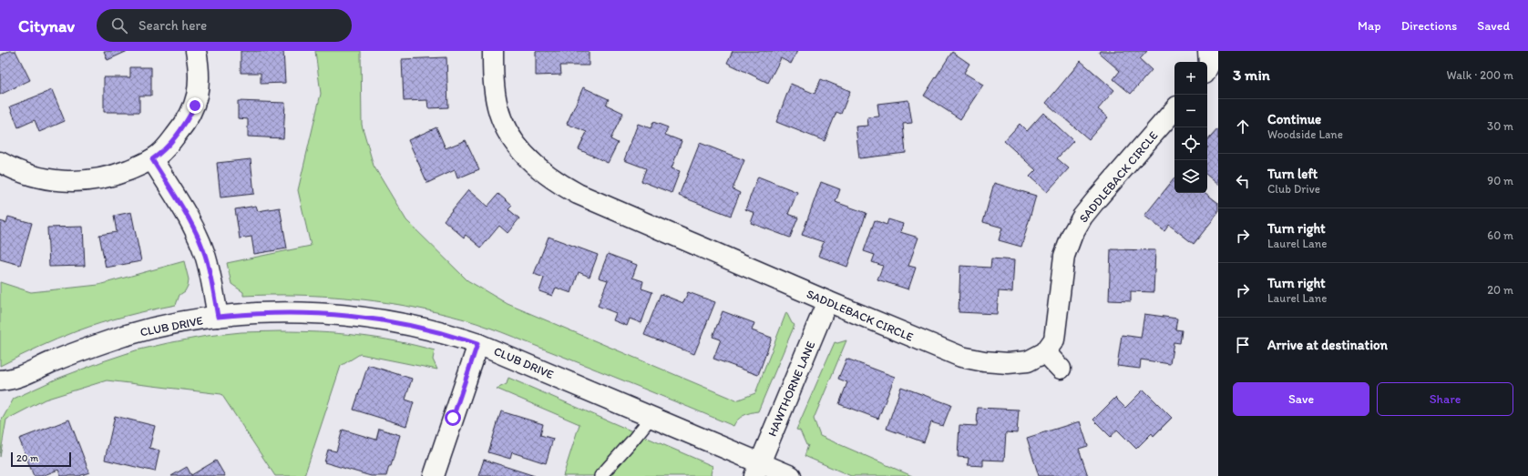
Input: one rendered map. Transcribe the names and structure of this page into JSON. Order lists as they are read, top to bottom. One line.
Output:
{"streets":{"street":["SADDLEBACK CIRCLE","CLUB DRIVE","HAWTHORNE LANE"]},"crossings":[["SADDLEBACK CIRCLE","HAWTHORNE LANE"],["CLUB DRIVE","HAWTHORNE LANE"]],"scale_bar":"20 m","page":{"header":"Citynav","search":"Search here","nav":["Map","Directions","Saved"],"heading":["3 min","Walk · 200 m"],"map_buttons":["+","−"],"list":[["Continue","Woodside Lane","30 m"],["Turn left","Club Drive","90 m"],["Turn right","Laurel Lane","60 m"],["Turn right","Laurel Lane","20 m"],"Arrive at destination"],"buttons":["Save","Share"],"scale":"20 m"}}
